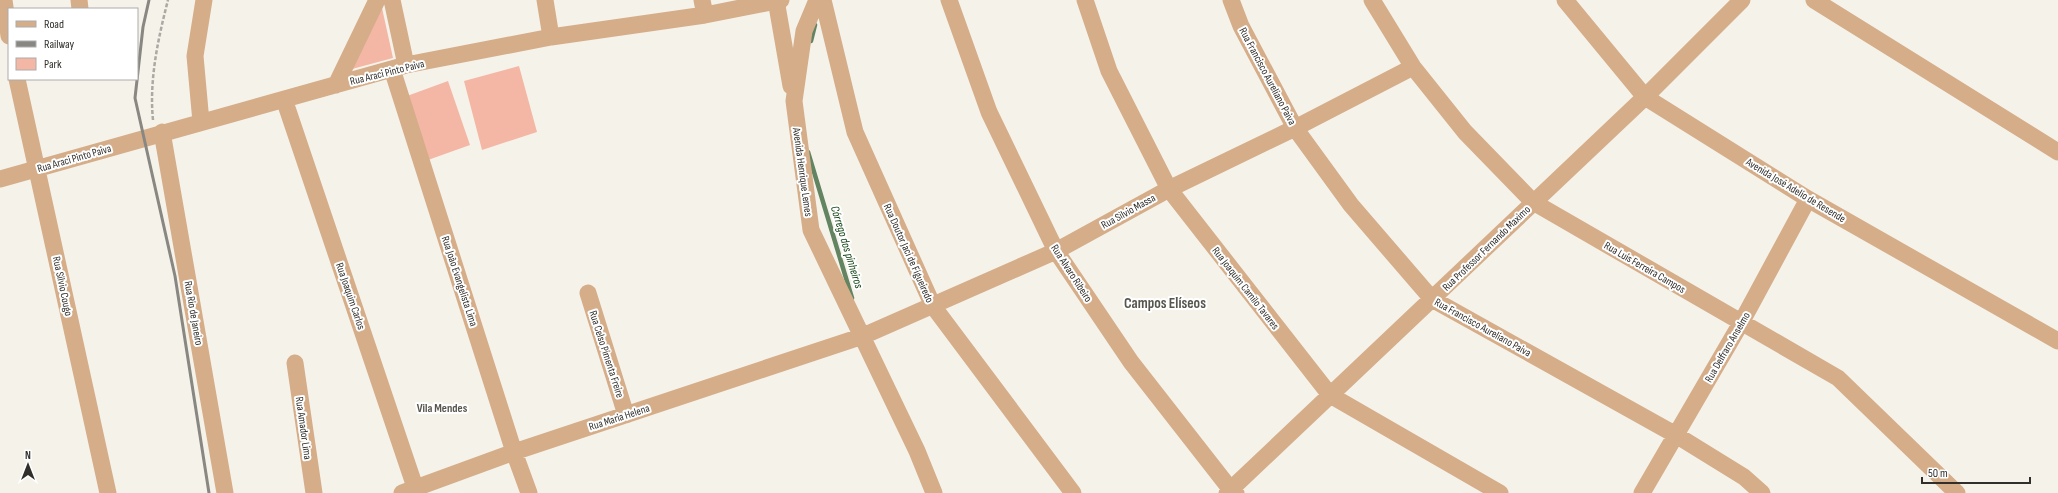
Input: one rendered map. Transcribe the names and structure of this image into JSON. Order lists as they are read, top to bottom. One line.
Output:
{"streets":{"street":["Rua Araci Pinto Paiva","Rua Francisco Aureliano Paiva","Avenida Henrique Lemes","Avenida José Adelio de Resende","Rua Silvio Massa","Rua Professor Fernando Maximo","Rua Doutor Jaci de Figueiredo","Rua Luis Ferreira Campos","Rua Alvaro Ribeiro","Rua João Evangelista Lima","Rua Silvio Cougo","Rua Joaquim Camilo Tavares","Rua Joaquim Carlos","Rua Rio de Janeiro","Rua Delfraro Anselmo","Rua Celso Pimenta Freire","Rua Maria Helena","Rua Amador Lima"]},"crossings":[["Rua Araci Pinto Paiva","Rua João Evangelista Lima"],["Rua Araci Pinto Paiva","Rua Silvio Cougo"],["Rua Araci Pinto Paiva","Rua Joaquim Carlos"],["Rua Araci Pinto Paiva","Rua Rio de Janeiro"],["Rua Francisco Aureliano Paiva","Rua Silvio Massa"],["Rua Francisco Aureliano Paiva","Rua Professor Fernando Maximo"],["Rua Francisco Aureliano Paiva","Rua Delfraro Anselmo"],["Avenida Henrique Lemes","Rua Silvio Massa"],["Avenida José Adelio de Resende","Rua Professor Fernando Maximo"],["Avenida José Adelio de Resende","Rua Delfraro Anselmo"],["Rua Silvio Massa","Rua Doutor Jaci de Figueiredo"],["Rua Silvio Massa","Rua Luis Ferreira Campos"],["Rua Silvio Massa","Rua Alvaro Ribeiro"],["Rua Silvio Massa","Rua Joaquim Camilo Tavares"],["Rua Silvio Massa","Rua Maria Helena"],["Rua Professor Fernando Maximo","Rua Luis Ferreira Campos"],["Rua Professor Fernando Maximo","Rua Alvaro Ribeiro"],["Rua Professor Fernando Maximo","Rua Joaquim Camilo Tavares"],["Rua Luis Ferreira Campos","Rua Delfraro Anselmo"],["Rua João Evangelista Lima","Rua Maria Helena"],["Rua Joaquim Carlos","Rua Maria Helena"],["Rua Celso Pimenta Freire","Rua Maria Helena"]],"districts":["Campos Elíseos","Vila Mendes"],"water":["Córrego dos pinheiros"],"legend":["Road","Railway","Park"],"scale_bar":"50 m","north":"top"}
